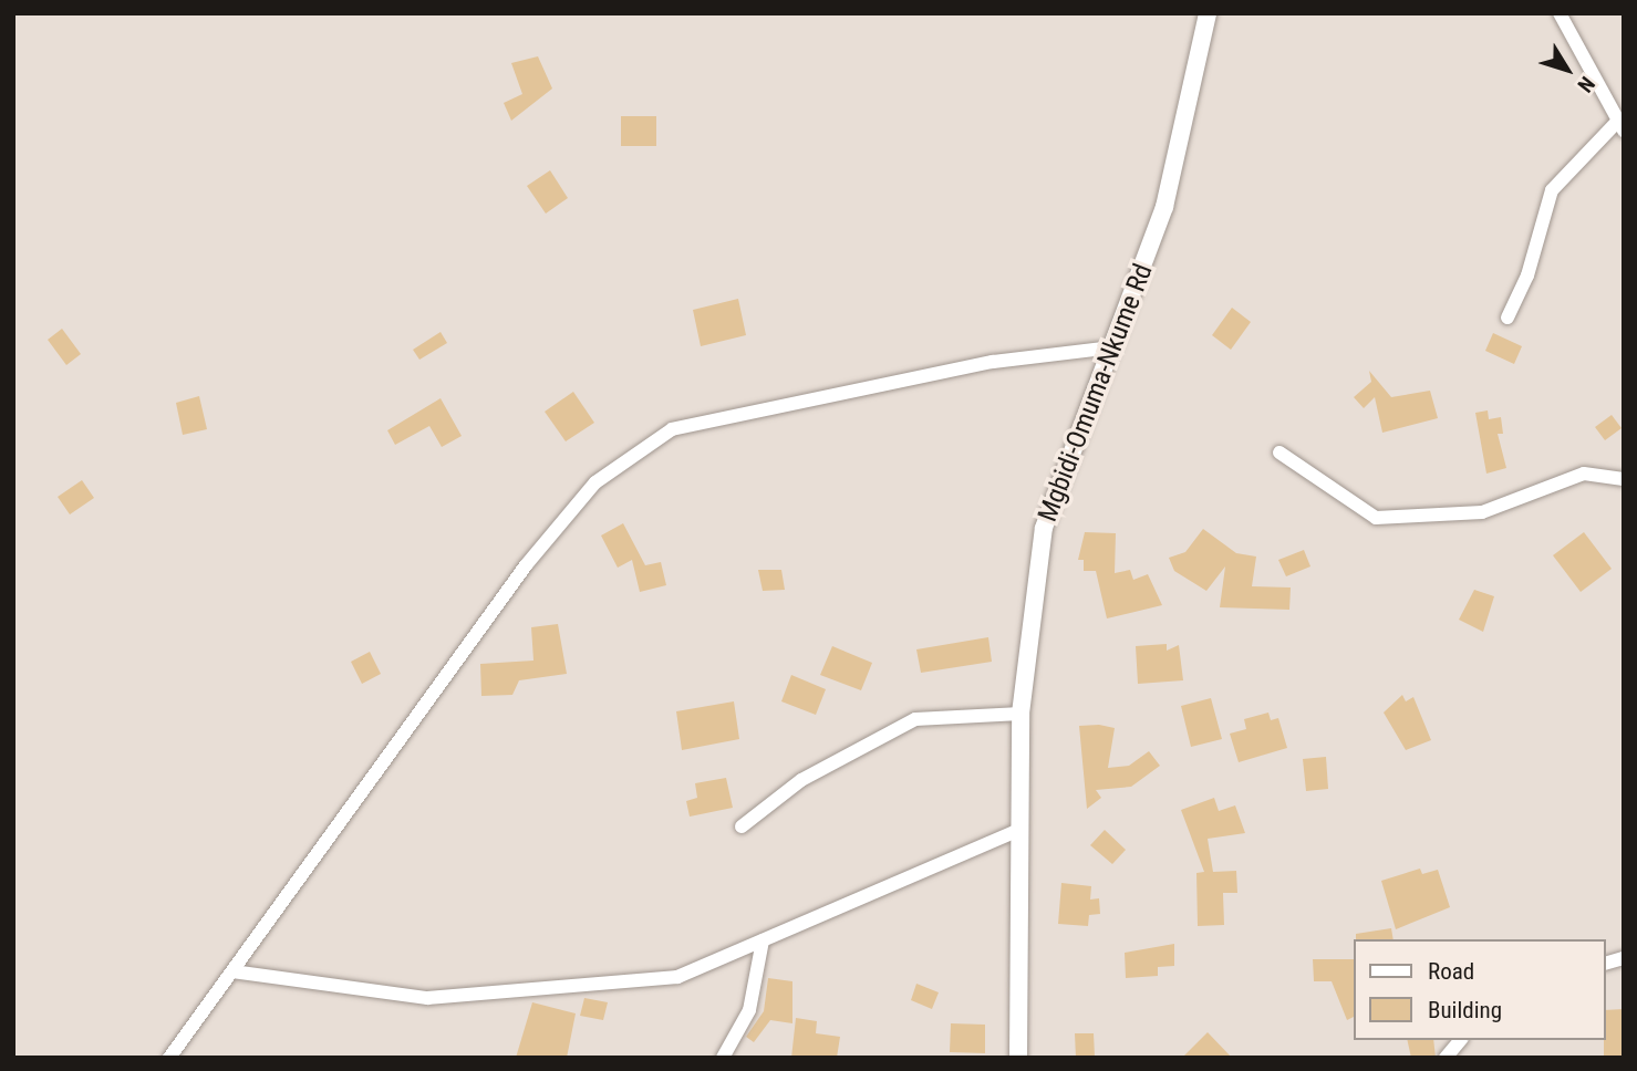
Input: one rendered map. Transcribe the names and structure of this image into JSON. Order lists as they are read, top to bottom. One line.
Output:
{"streets":{"street":["Mgbidi-Omuma-Nkume Rd"]},"legend":["Road","Building"],"north":"bottom right"}
